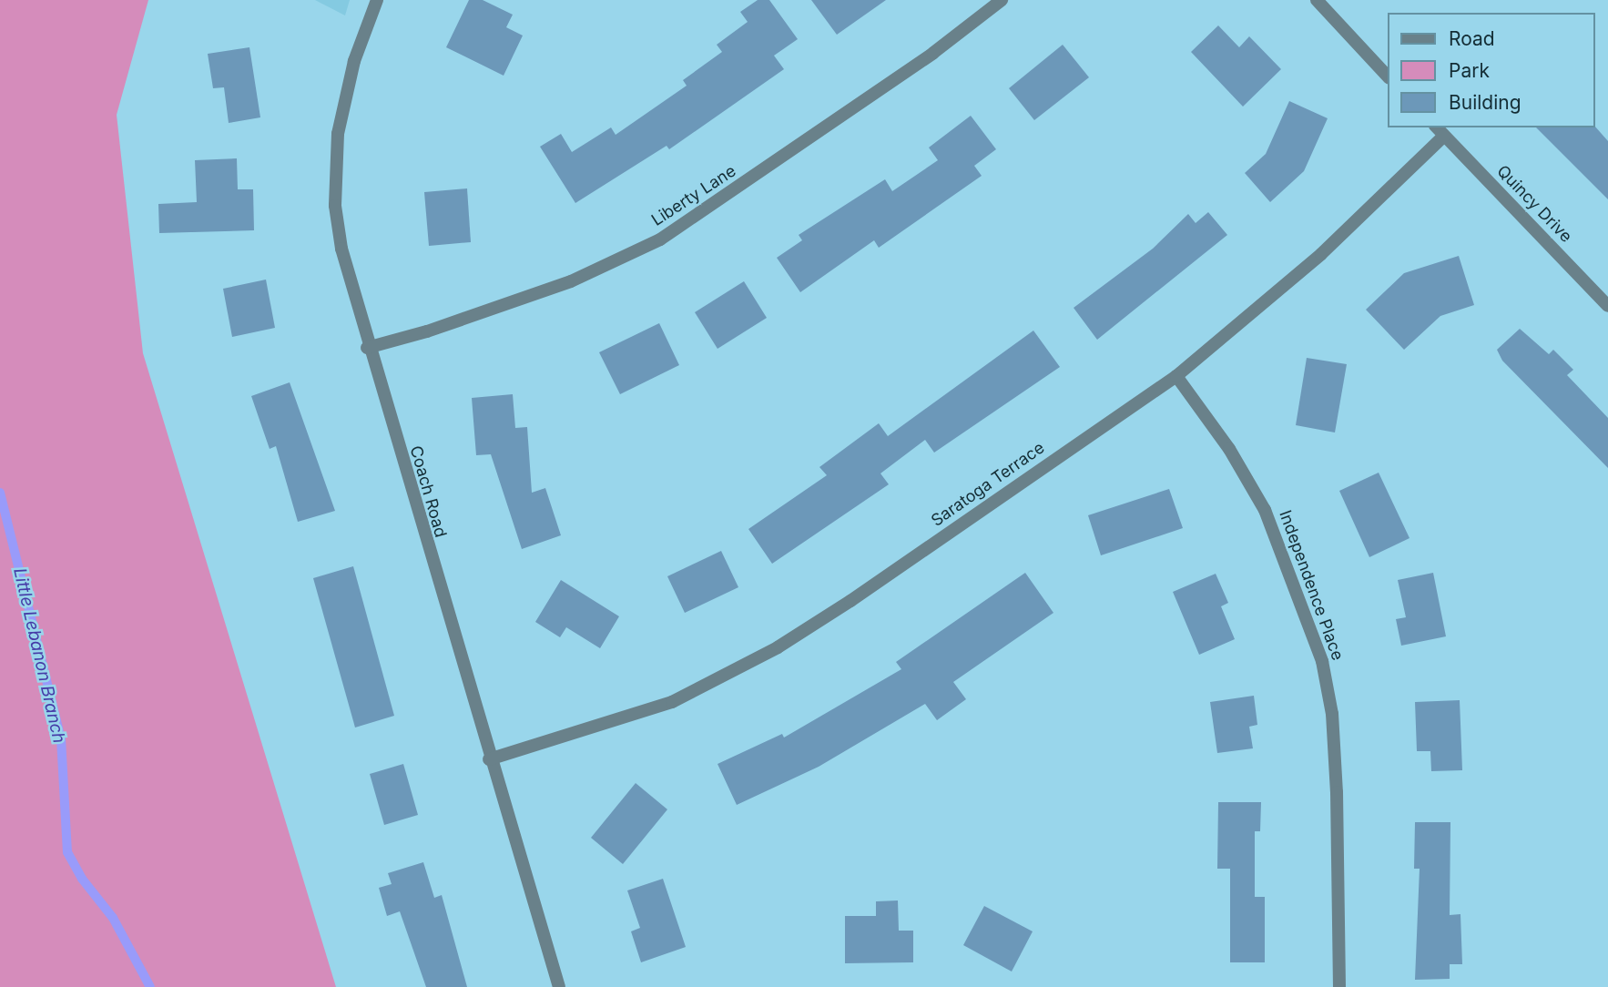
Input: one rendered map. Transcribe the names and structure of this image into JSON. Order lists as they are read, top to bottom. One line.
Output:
{"streets":{"street":["Liberty Lane","Quincy Drive","Saratoga Terrace","Coach Road","Independence Place"]},"crossings":[["Liberty Lane","Coach Road"],["Quincy Drive","Saratoga Terrace"],["Saratoga Terrace","Coach Road"],["Saratoga Terrace","Independence Place"]],"water":["Little Lebanon Branch"],"legend":["Road","Park","Building"]}
